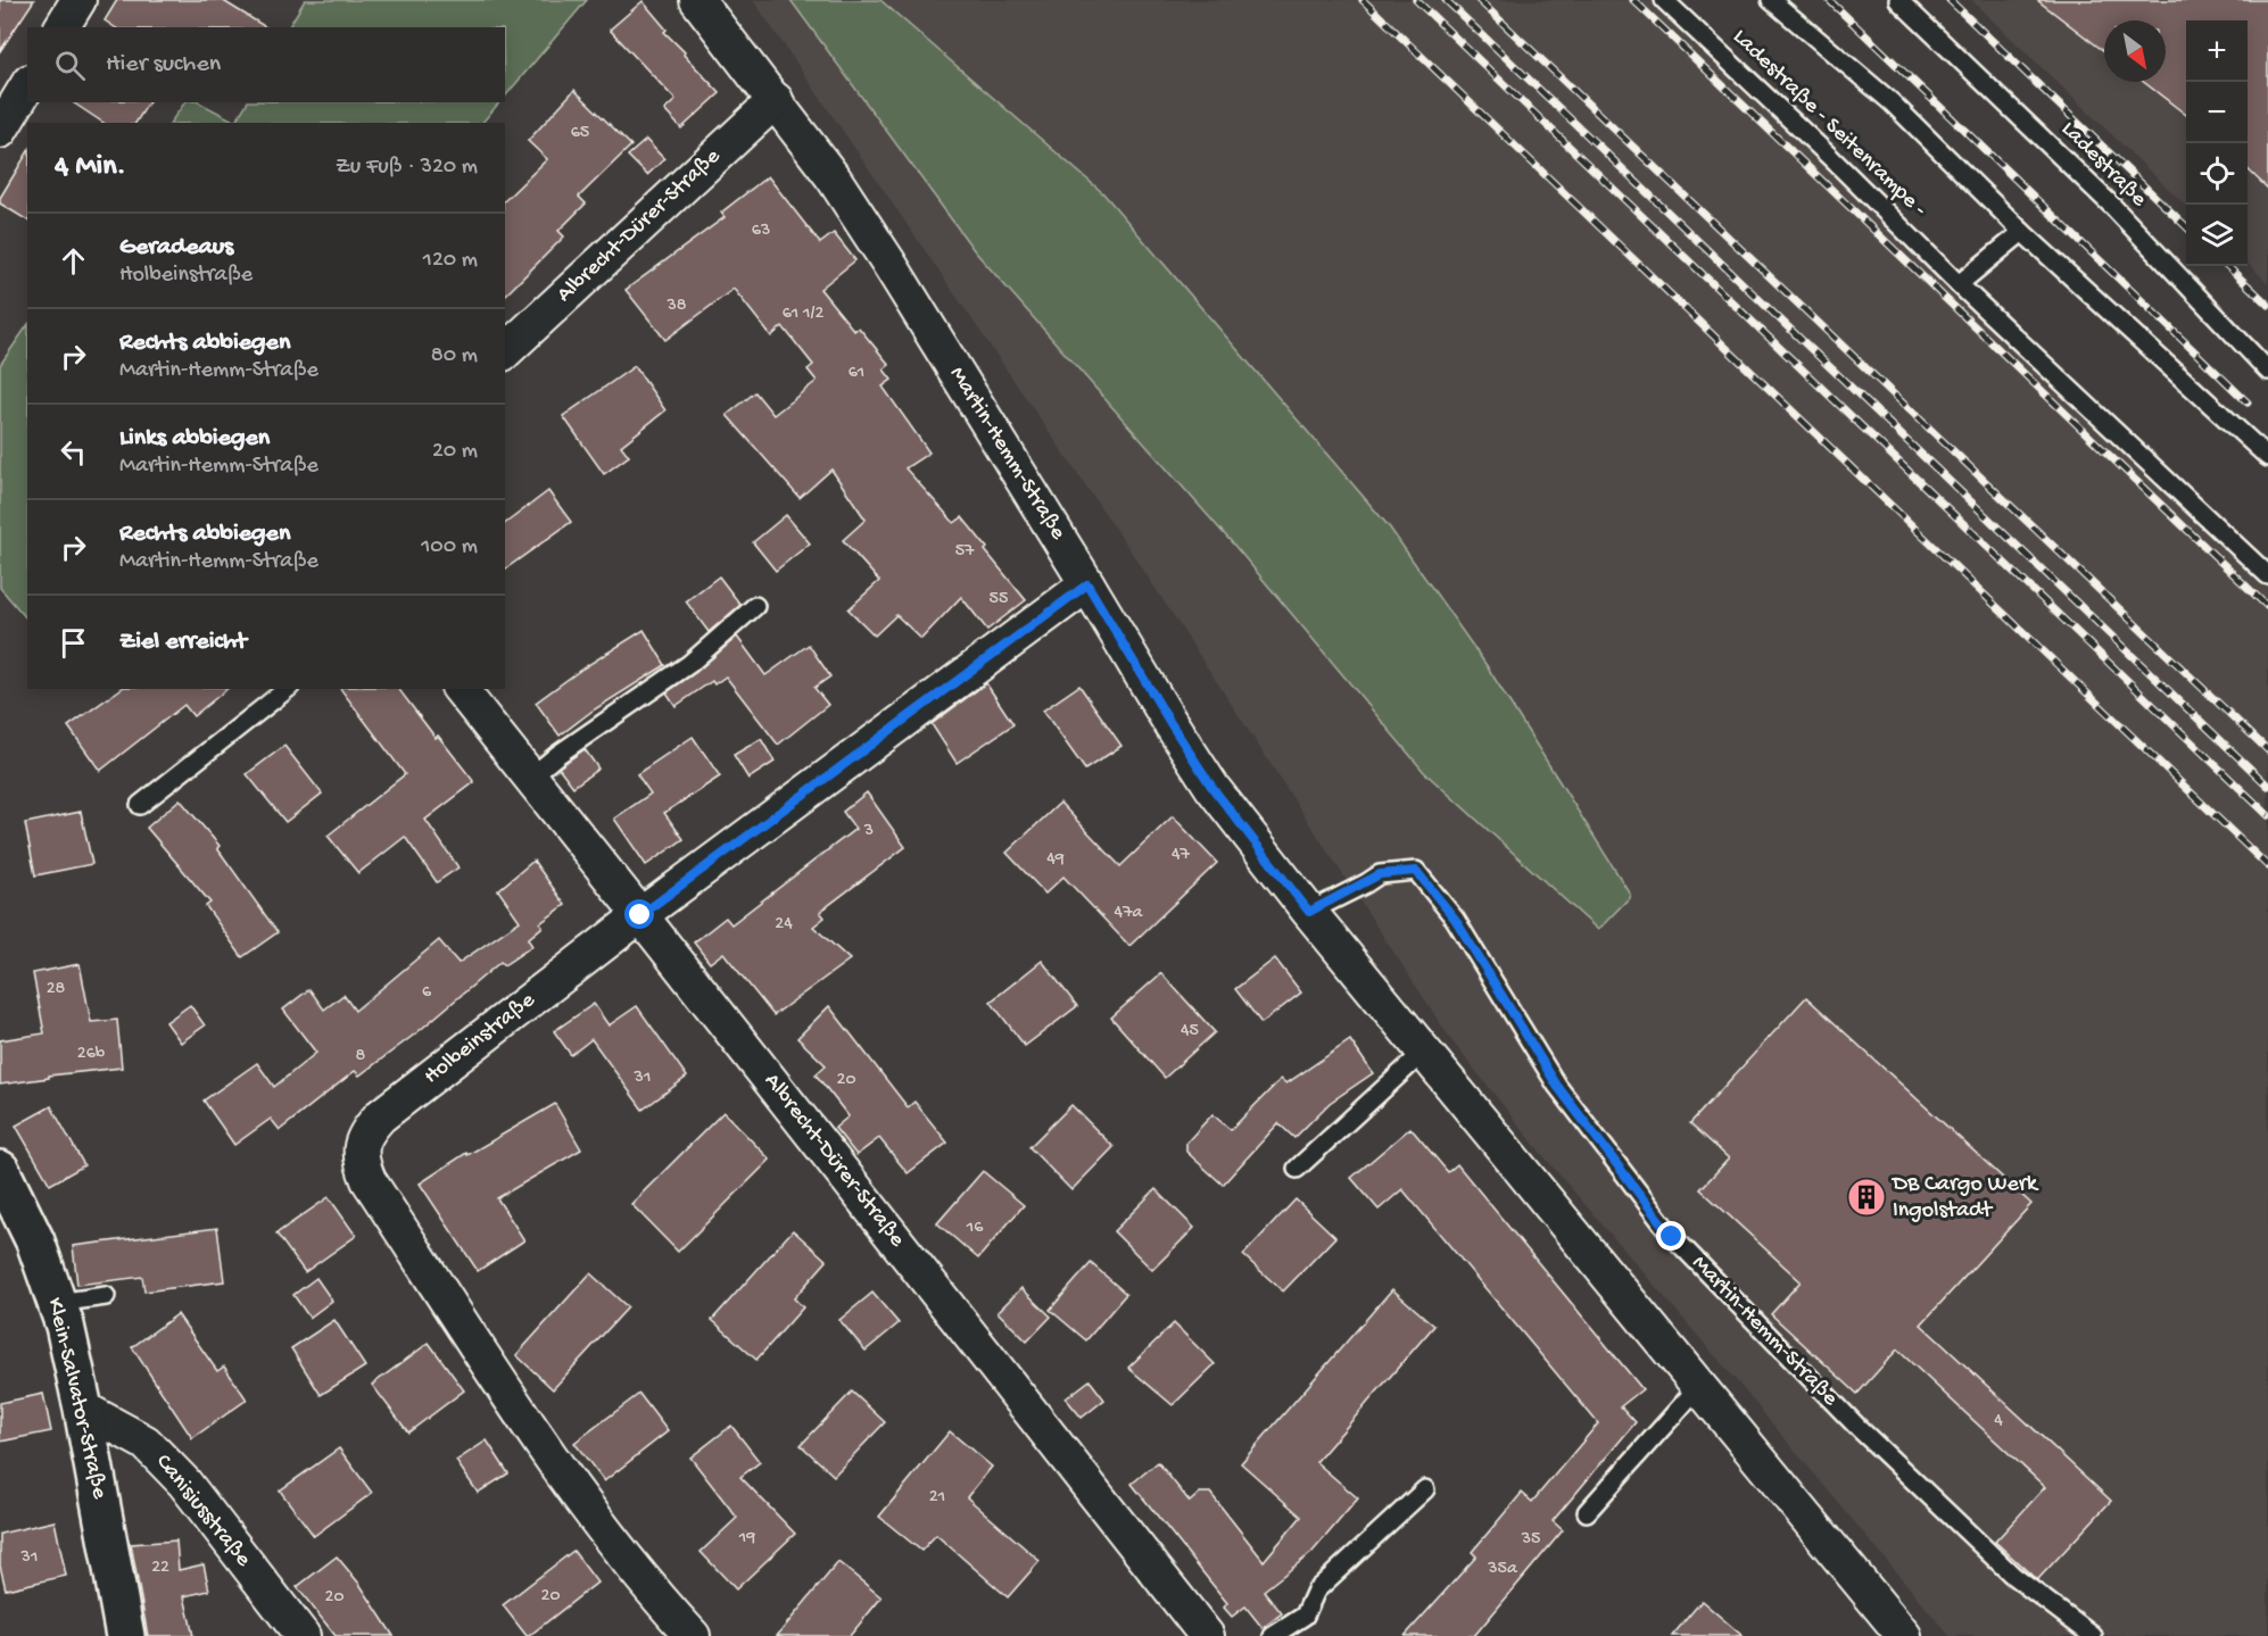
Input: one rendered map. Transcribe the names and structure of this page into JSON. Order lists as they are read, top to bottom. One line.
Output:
{"streets":{"street":["Albrecht-Dürer-Straße","Martin-Hemm-Straße","Holbeinstraße","Klein-Salvator-Straße","Canisiusstraße"],"lane":["Ladestraße - Seitenrampe -","Ladestraße"]},"crossings":[["Albrecht-Dürer-Straße","Martin-Hemm-Straße"],["Albrecht-Dürer-Straße","Holbeinstraße"],["Martin-Hemm-Straße","Holbeinstraße"],["Klein-Salvator-Straße","Canisiusstraße"]],"places":{"building":["DB Cargo Werk Ingolstadt"]},"house_numbers":["65","63","38","61 1/2","61","57","55","3","47","49","47a","24","28","6","45","26b","8","31","20","16","4","21","19","35","31","22","35a","20","20"],"north":"bottom right","page":{"map_buttons":["+","−"],"search":"Hier suchen","heading":["4 Min.","Zu Fuß · 320 m"],"list":[["Geradeaus","Holbeinstraße","120 m"],["Rechts abbiegen","Martin-Hemm-Straße","80 m"],["Links abbiegen","Martin-Hemm-Straße","20 m"],["Rechts abbiegen","Martin-Hemm-Straße","100 m"],"Ziel erreicht"]}}
